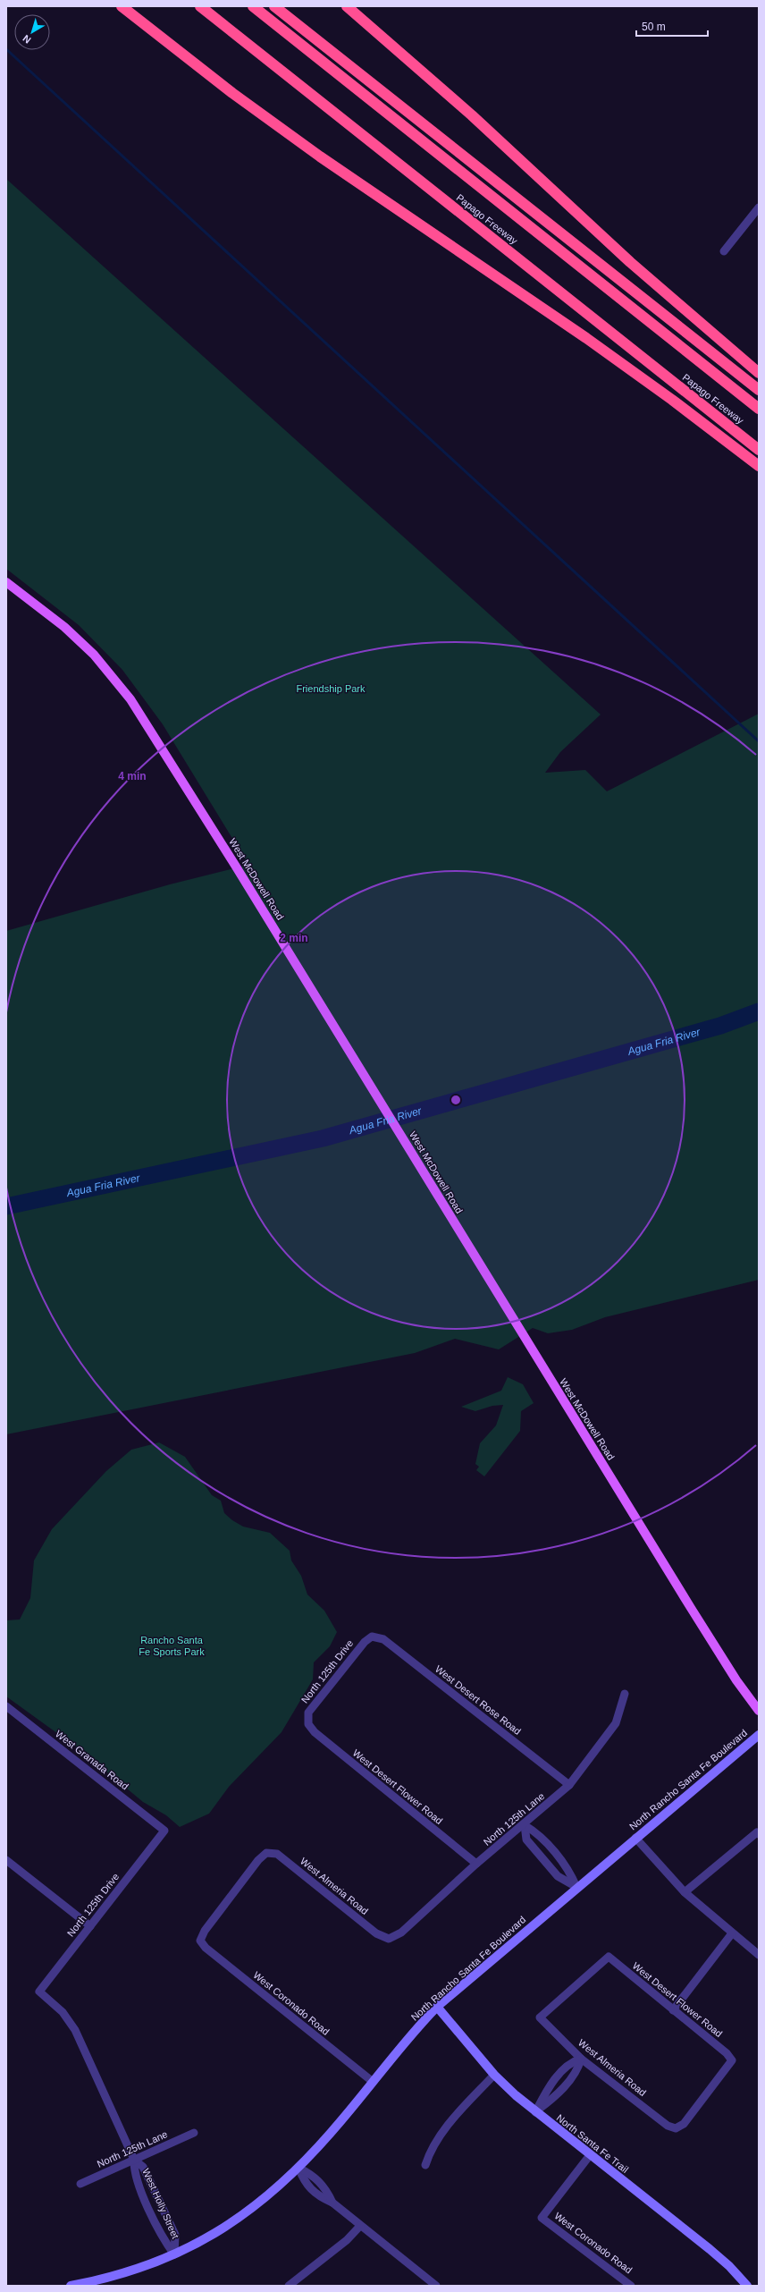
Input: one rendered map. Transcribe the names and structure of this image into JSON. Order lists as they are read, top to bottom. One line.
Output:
{"streets":{"highway":["Papago Freeway"],"main road":["West McDowell Road"],"street":["North 125th Drive","West Desert Rose Road","West Granada Road","North Rancho Santa Fe Boulevard","West Desert Flower Road","North 125th Lane","West Almeria Road","West Coronado Road","North Santa Fe Trail","West Holly Street"]},"crossings":[["North 125th Drive","West Desert Rose Road"],["North 125th Drive","West Granada Road"],["North 125th Drive","West Desert Flower Road"],["North 125th Drive","West Holly Street"],["West Desert Rose Road","North 125th Lane"],["North Rancho Santa Fe Boulevard","West Coronado Road"],["North Rancho Santa Fe Boulevard","North Santa Fe Trail"],["North Rancho Santa Fe Boulevard","West Holly Street"],["West Desert Flower Road","North 125th Lane"],["West Desert Flower Road","West Almeria Road"],["North 125th Lane","West Almeria Road"],["North 125th Lane","West Holly Street"],["West Almeria Road","West Coronado Road"],["West Coronado Road","North Santa Fe Trail"]],"water":["Agua Fria River"],"parks":["Friendship Park","Rancho Santa Fe Sports Park"],"scale_bar":"50 m","north":"bottom left","rings":["4 min","2 min"]}
